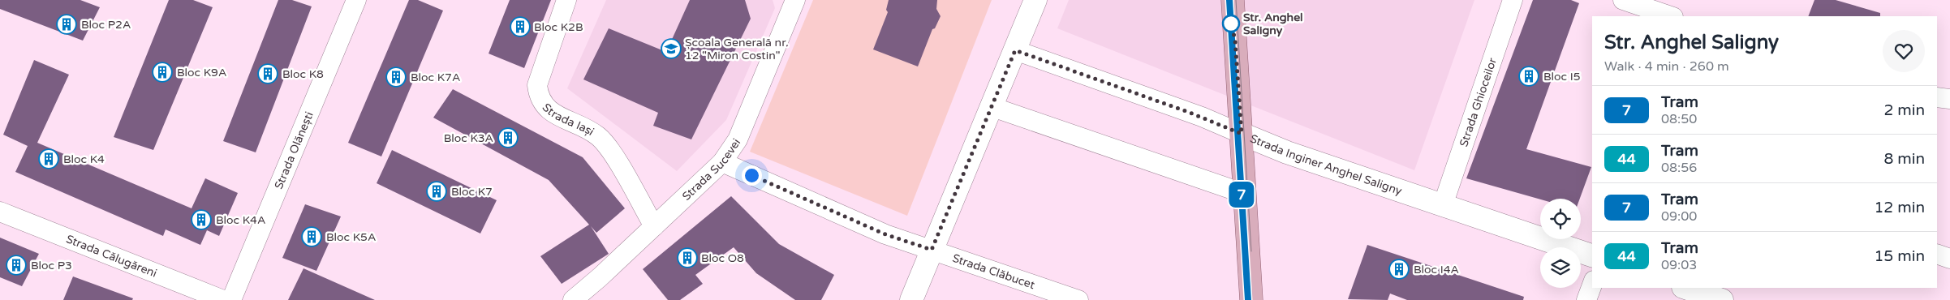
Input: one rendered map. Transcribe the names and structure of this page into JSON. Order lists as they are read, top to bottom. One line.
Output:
{"streets":{"main road":["Strada Inginer Anghel Saligny"],"street":["Strada Ghioceilor","Strada Iași","Strada Olănești","Strada Sucevei","Strada Călugăreni","Strada Clăbucet"]},"crossings":[["Strada Ghioceilor","Strada Inginer Anghel Saligny"],["Strada Iași","Strada Sucevei"],["Strada Sucevei","Strada Clăbucet"]],"places":{"other":["Str. Anghel Saligny"],"building":["Bloc P2A","Bloc K2B","Bloc K9A","Bloc K8","Bloc I5","Bloc K7A","Bloc K3A","Bloc K4","Bloc K7","Bloc K4A","Bloc K5A","Bloc O8","Bloc P3","Bloc I4A"],"school or university":["Școala Generală nr. 12 \"Miron Costin\""]},"lines":["tram line 7"],"page":{"on_map":"7","heading":["Str. Anghel Saligny","Walk · 4 min · 260 m"],"list":[{"mark":"7","name":"Tram","note":"08:50","value":"2 min"},{"mark":"44","name":"Tram","note":"08:56","value":"8 min"},{"mark":"7","name":"Tram","note":"09:00","value":"12 min"},{"mark":"44","name":"Tram","note":"09:03","value":"15 min"}]}}
